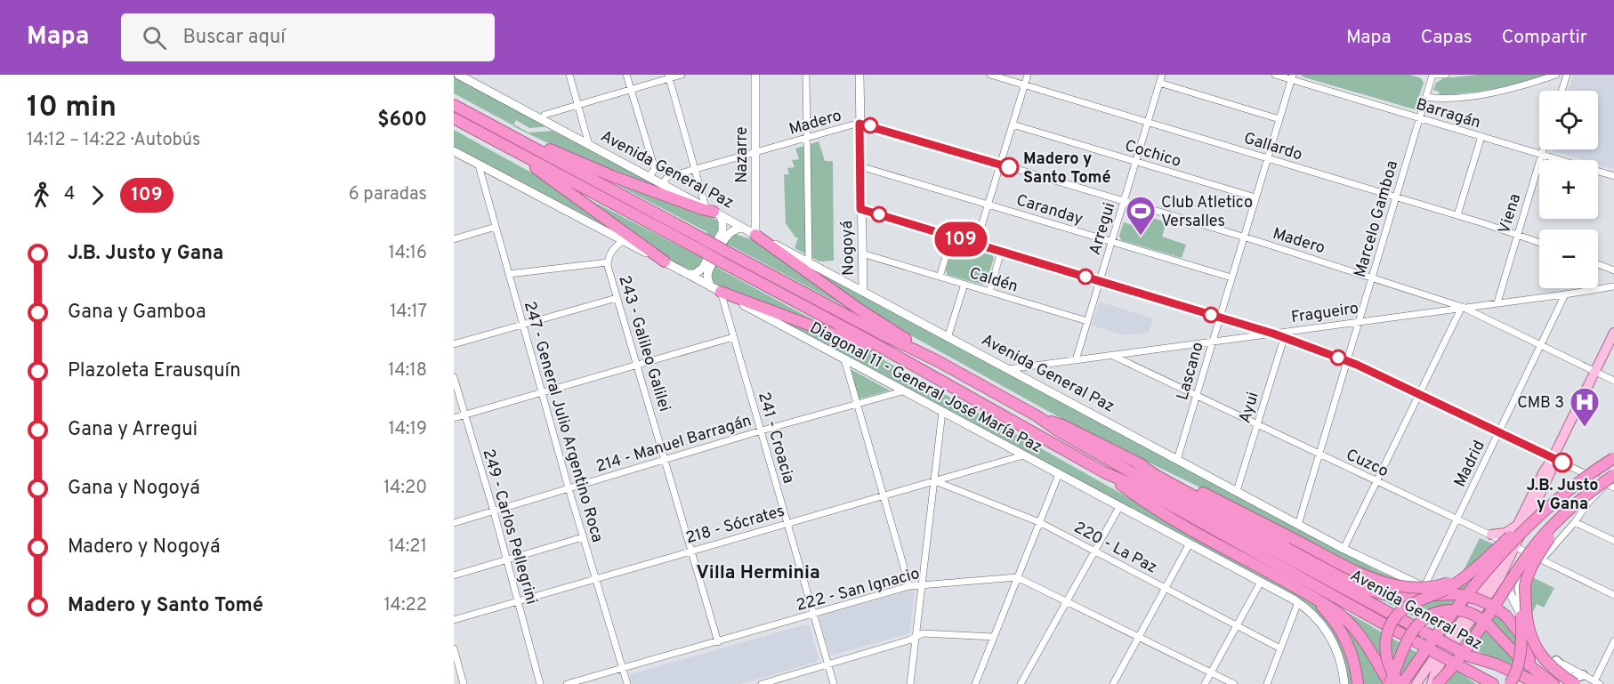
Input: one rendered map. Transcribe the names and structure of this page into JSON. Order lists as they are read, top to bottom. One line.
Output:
{"streets":{"highway":["Avenida General Paz"],"street":["Barragán","Madero","Gallardo","Cochico","Nazarre","Caranday","Viena","Marcelo Gamboa","Arregui","Nogoyá","Caldén","Fragueiro","243 - Galileo Galilei","Lascano","Diagonal 11 - General José María Paz","Ayui","247 - General Julio Argentino Roca","241 - Croacia","214 - Manuel Barragán","Cuzco","Madrid","218 - Sócrates","249 - Carlos Pellegrini","220 - La Paz","222 - San Ignacio"]},"crossings":[["Barragán","Viena"],["Barragán","Marcelo Gamboa"],["Barragán","Lascano"],["Madero","Nazarre"],["Madero","Marcelo Gamboa"],["Madero","Arregui"],["Madero","Nogoyá"],["Madero","Fragueiro"],["Madero","Lascano"],["Madero","Madrid"],["Gallardo","Viena"],["Gallardo","Marcelo Gamboa"],["Gallardo","Arregui"],["Gallardo","Lascano"],["Cochico","Arregui"],["Cochico","Lascano"],["Nazarre","Avenida General Paz"],["Avenida General Paz","Marcelo Gamboa"],["Avenida General Paz","Nogoyá"],["Avenida General Paz","Fragueiro"],["Avenida General Paz","Lascano"],["Avenida General Paz","Ayui"],["Avenida General Paz","Madrid"],["Caranday","Arregui"],["Caranday","Nogoyá"],["Caranday","Lascano"],["Viena","Fragueiro"],["Marcelo Gamboa","Fragueiro"],["Marcelo Gamboa","Cuzco"],["Arregui","Caldén"],["Arregui","Fragueiro"],["Nogoyá","Caldén"],["Fragueiro","Lascano"],["Fragueiro","Ayui"],["Fragueiro","Cuzco"],["Fragueiro","Madrid"],["243 - Galileo Galilei","Diagonal 11 - General José María Paz"],["243 - Galileo Galilei","214 - Manuel Barragán"],["243 - Galileo Galilei","218 - Sócrates"],["243 - Galileo Galilei","222 - San Ignacio"],["Lascano","Cuzco"],["Diagonal 11 - General José María Paz","247 - General Julio Argentino Roca"],["Diagonal 11 - General José María Paz","241 - Croacia"],["Diagonal 11 - General José María Paz","214 - Manuel Barragán"],["Diagonal 11 - General José María Paz","218 - Sócrates"],["Ayui","Cuzco"],["247 - General Julio Argentino Roca","214 - Manuel Barragán"],["247 - General Julio Argentino Roca","218 - Sócrates"],["247 - General Julio Argentino Roca","222 - San Ignacio"],["241 - Croacia","214 - Manuel Barragán"],["241 - Croacia","218 - Sócrates"],["241 - Croacia","222 - San Ignacio"],["214 - Manuel Barragán","249 - Carlos Pellegrini"],["Cuzco","Madrid"],["218 - Sócrates","249 - Carlos Pellegrini"],["218 - Sócrates","220 - La Paz"]],"districts":["Villa Herminia"],"places":{"other":["Madero y Santo Tomé","J.B. Justo y Gana"],"sports":["Club Atletico Versalles"],"hospital":["CMB 3"]},"lines":["bus line 109"],"page":{"header":"Mapa","search":"Buscar aquí","nav":["Mapa","Capas","Compartir"],"heading":["10 min","14:12 – 14:22 · Autobús","$600"],"on_map":"109","map_buttons":["+","−"],"legs":["4","109","6 paradas"],"list":[{"name":"J.B. Justo y Gana","value":"14:16"},{"name":"Gana y Gamboa","value":"14:17"},{"name":"Plazoleta Erausquín","value":"14:18"},{"name":"Gana y Arregui","value":"14:19"},{"name":"Gana y Nogoyá","value":"14:20"},{"name":"Madero y Nogoyá","value":"14:21"},{"name":"Madero y Santo Tomé","value":"14:22"}]}}
